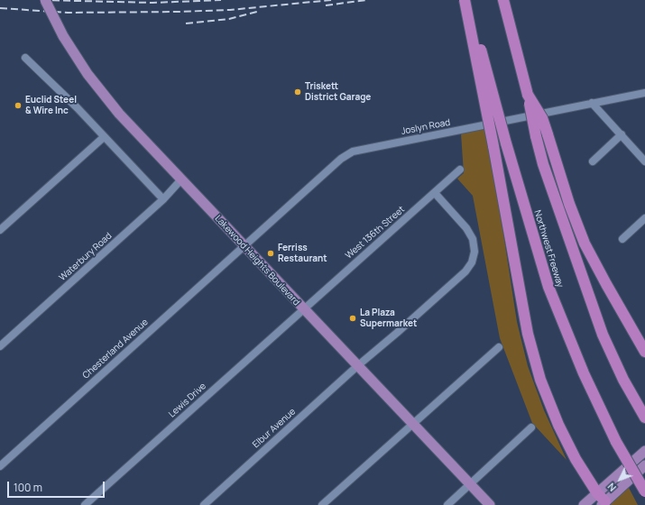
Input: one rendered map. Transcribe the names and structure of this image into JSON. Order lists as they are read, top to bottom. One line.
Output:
{"streets":{"highway":["Northwest Freeway"],"main road":["Lakewood Heights Boulevard"],"street":["Joslyn Road","West 136th Street","Waterbury Road","Chesterland Avenue","Lewis Drive","Elbur Avenue"]},"crossings":[["Joslyn Road","Lakewood Heights Boulevard"],["Joslyn Road","Chesterland Avenue"],["West 136th Street","Lakewood Heights Boulevard"],["West 136th Street","Lewis Drive"],["West 136th Street","Elbur Avenue"],["Waterbury Road","Lakewood Heights Boulevard"],["Lakewood Heights Boulevard","Chesterland Avenue"],["Lakewood Heights Boulevard","Lewis Drive"],["Lakewood Heights Boulevard","Elbur Avenue"]],"places":["Triskett District Garage","Euclid Steel & Wire Inc","Ferriss Restaurant","La Plaza Supermarket"],"scale_bar":"100 m","north":"bottom left"}
